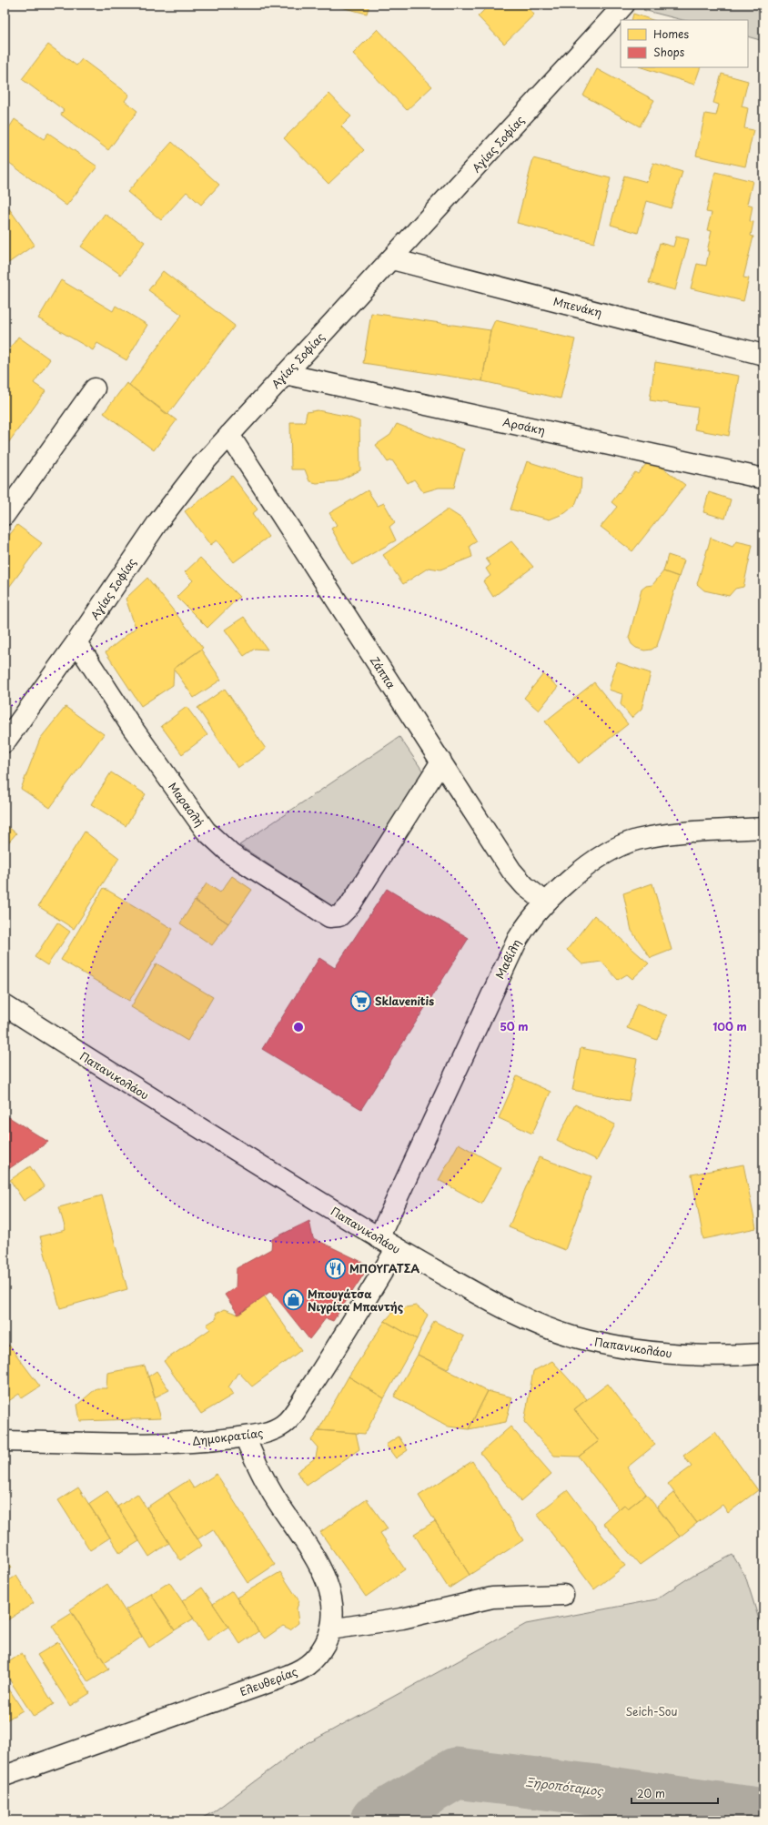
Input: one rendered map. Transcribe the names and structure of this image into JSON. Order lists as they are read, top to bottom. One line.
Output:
{"streets":{"street":["Αγίας Σοφίας","Μπενάκη","Αρσάκη","Ζάππα","Μαρασλή","Μαβίλη","Παπανικολάου","Δημοκρατίας","Ελευθερίας"]},"crossings":[["Αγίας Σοφίας","Μπενάκη"],["Αγίας Σοφίας","Αρσάκη"],["Αγίας Σοφίας","Ζάππα"],["Αγίας Σοφίας","Μαρασλή"],["Ζάππα","Μαρασλή"],["Ζάππα","Μαβίλη"],["Μαβίλη","Παπανικολάου"],["Παπανικολάου","Δημοκρατίας"],["Δημοκρατίας","Ελευθερίας"]],"water":["Ξηροπόταμος"],"parks":["Seich-Sou"],"places":{"supermarket":["Sklavenitis"],"restaurant":["ΜΠΟΥΓΑΤΣΑ"],"shop":["Μπουγάτσα Νιγρίτα Μπαντής"]},"legend":["Homes","Shops"],"scale_bar":"20 m","rings":["50 m","100 m"]}
